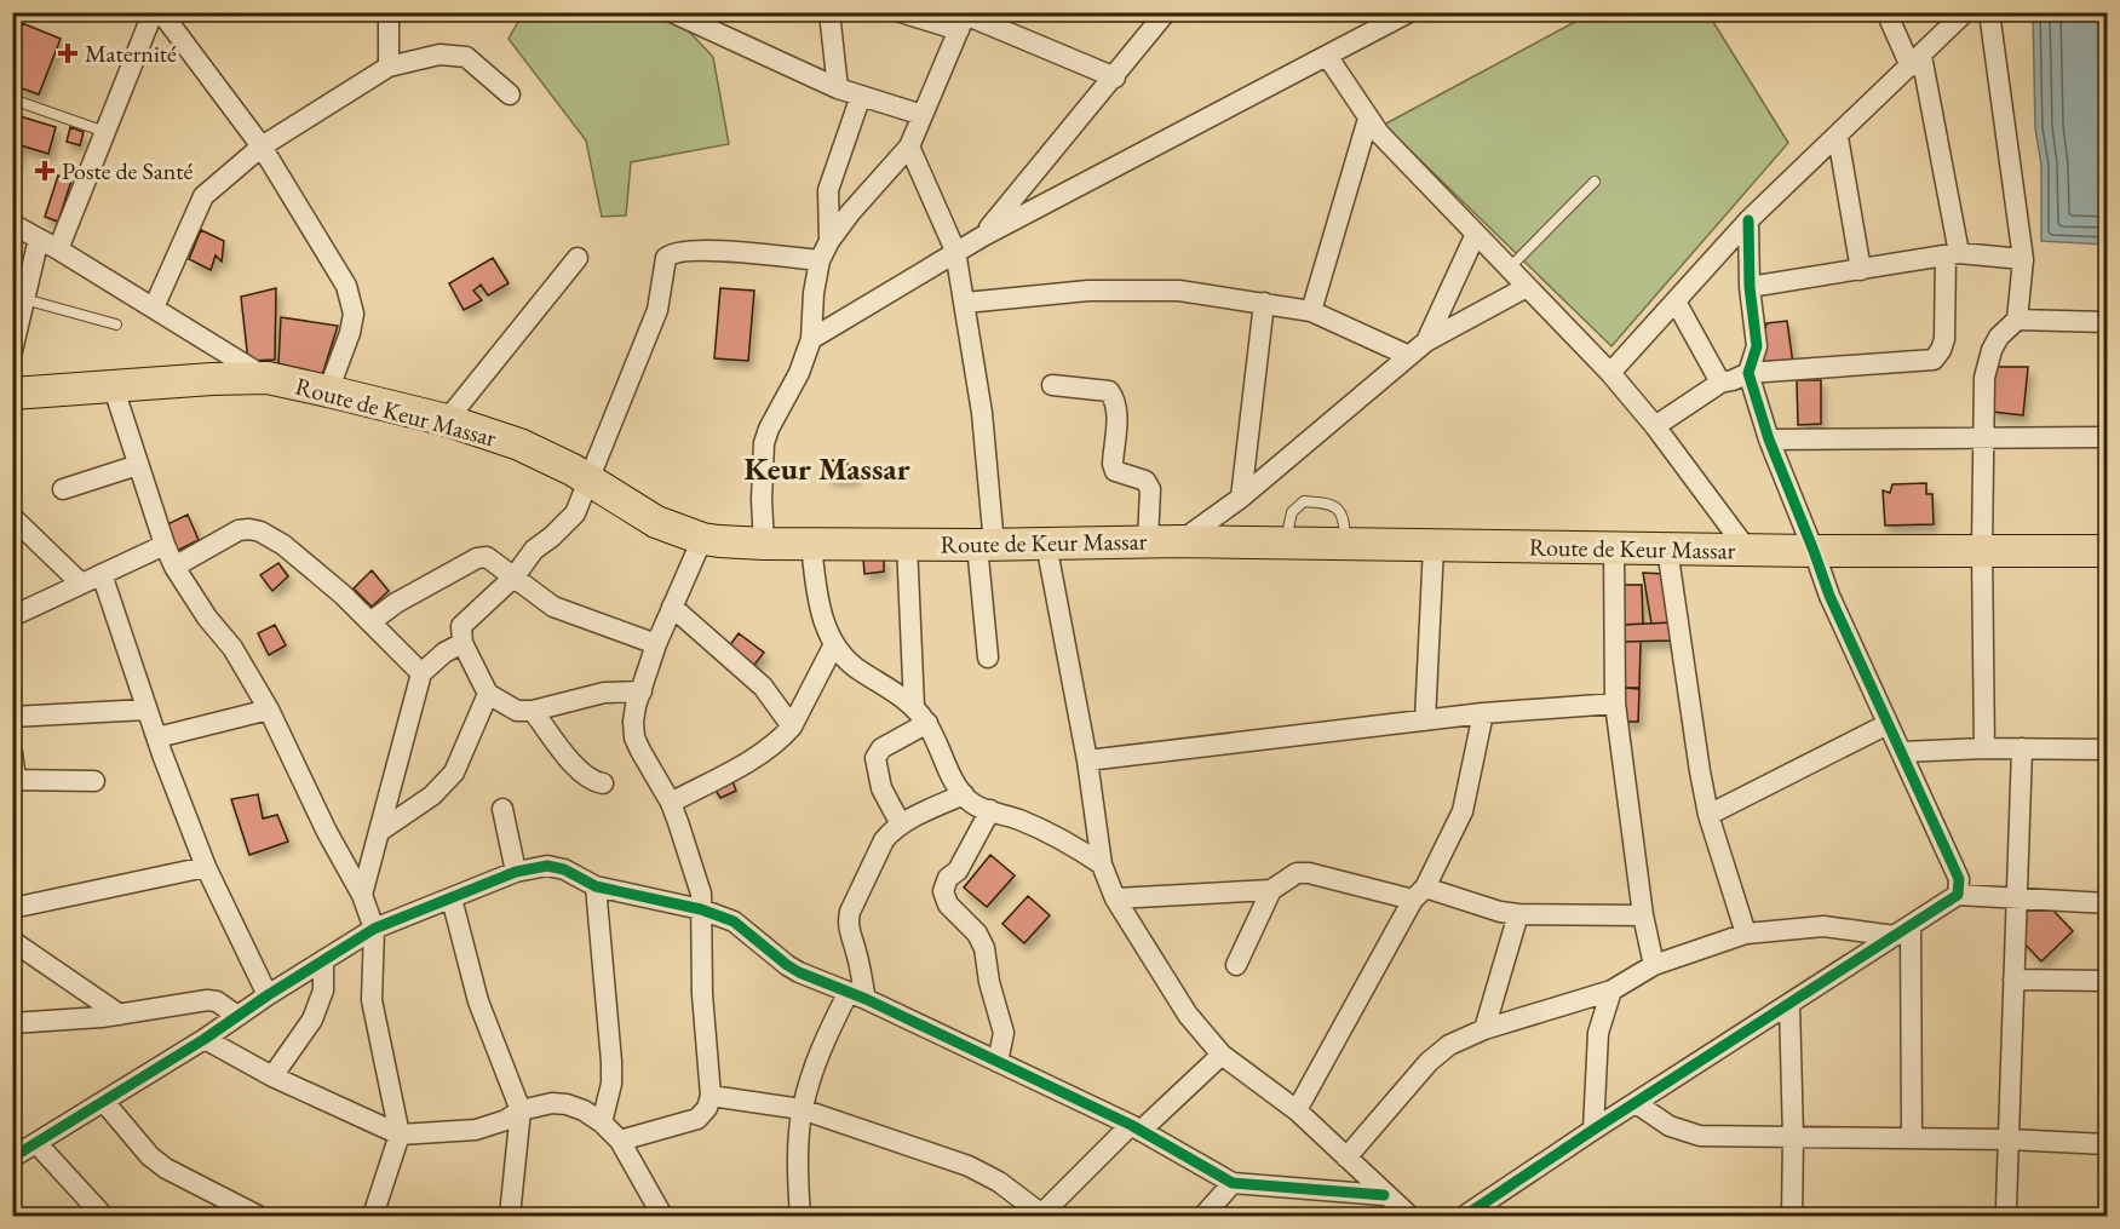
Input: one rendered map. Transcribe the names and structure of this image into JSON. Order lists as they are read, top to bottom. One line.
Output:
{"streets":{"main road":["Route de Keur Massar"]},"districts":["Keur Massar"],"places":{"health":["Maternité","Poste de Santé"]}}
